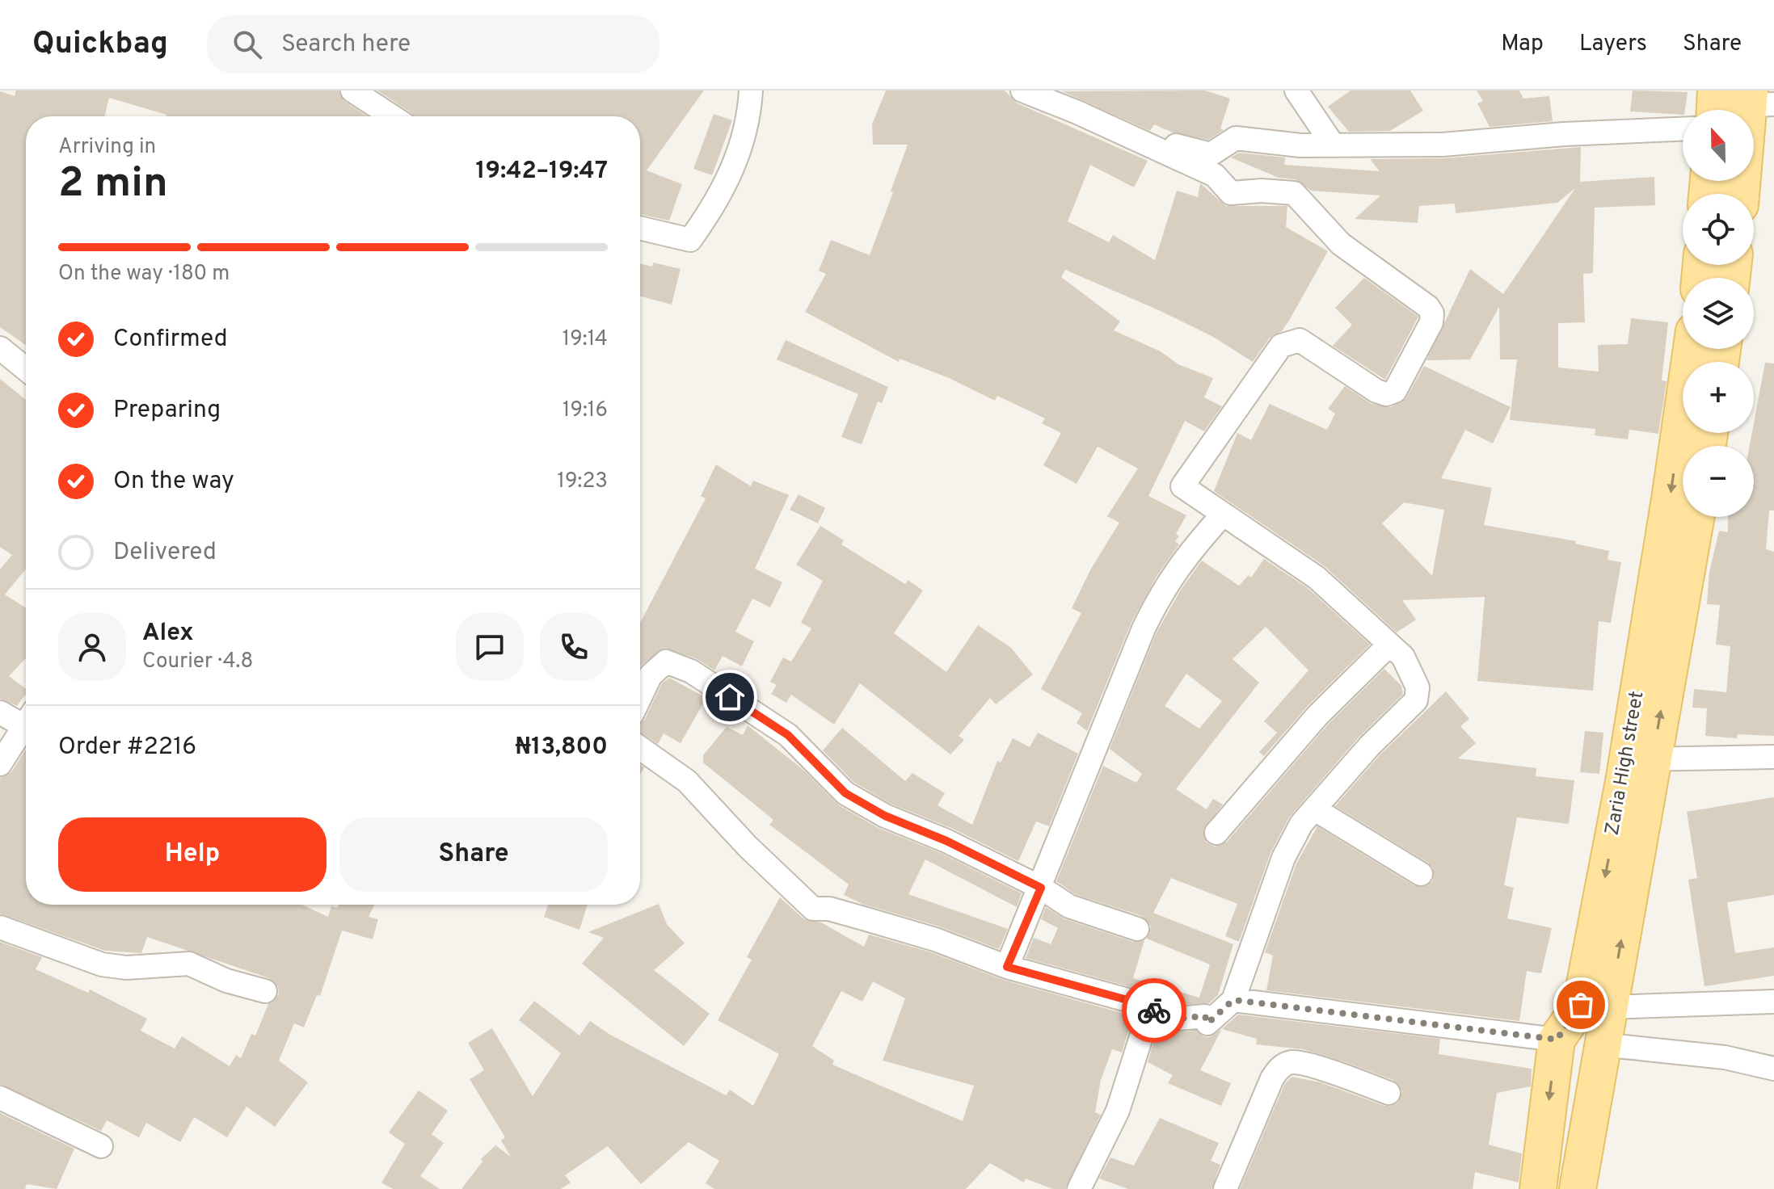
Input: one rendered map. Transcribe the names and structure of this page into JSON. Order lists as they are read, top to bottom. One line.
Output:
{"streets":{"main road":["Zaria High street"]},"north":"top","page":{"header":"Quickbag","search":"Search here","nav":["Map","Layers","Share"],"map_buttons":["+","−"],"heading":["2 min","Arriving in","19:42–19:47"],"panel":["Alex","Courier · 4.8","Order #2216","₦13,800"],"bar":"On the way · 180 m","list":[["Confirmed","19:14"],["Preparing","19:16"],["On the way","19:23"],"Delivered"],"buttons":["Help","Share"]}}
